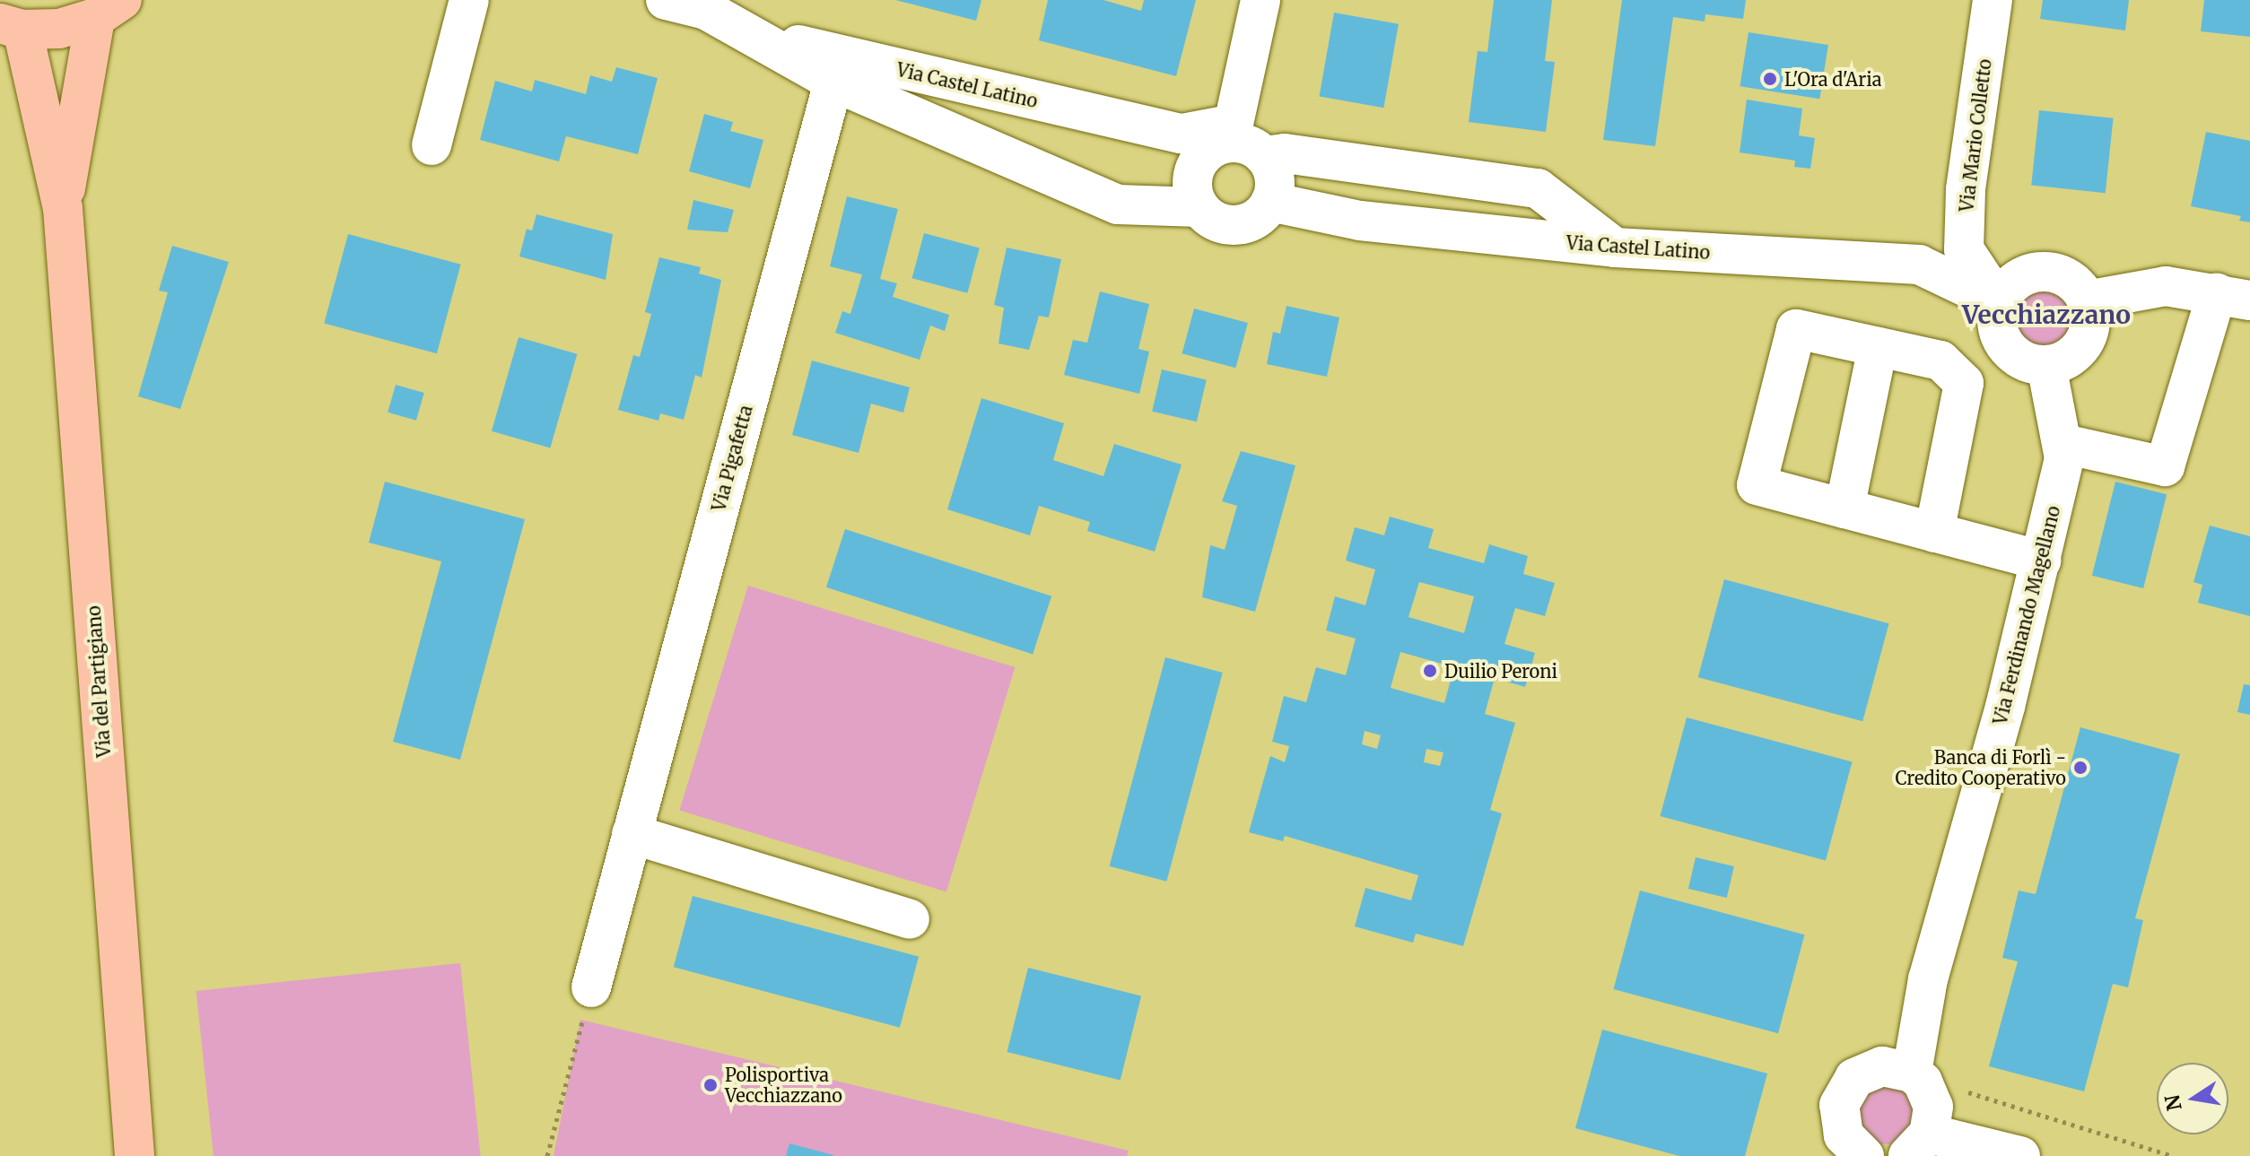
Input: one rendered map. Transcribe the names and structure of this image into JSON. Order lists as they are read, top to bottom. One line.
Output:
{"streets":{"main road":["Via del Partigiano"],"street":["Via Castel Latino","Via Mario Colletto","Via Pigafetta","Via Ferdinando Magellano"]},"crossings":[["Via Castel Latino","Via Mario Colletto"],["Via Castel Latino","Via Pigafetta"],["Via Castel Latino","Via Ferdinando Magellano"],["Via Mario Colletto","Via Ferdinando Magellano"]],"districts":["Vecchiazzano"],"places":["L'Ora d'Aria","Duilio Peroni","Banca di Forlì - Credito Cooperativo","Polisportiva Vecchiazzano"],"north":"left"}
